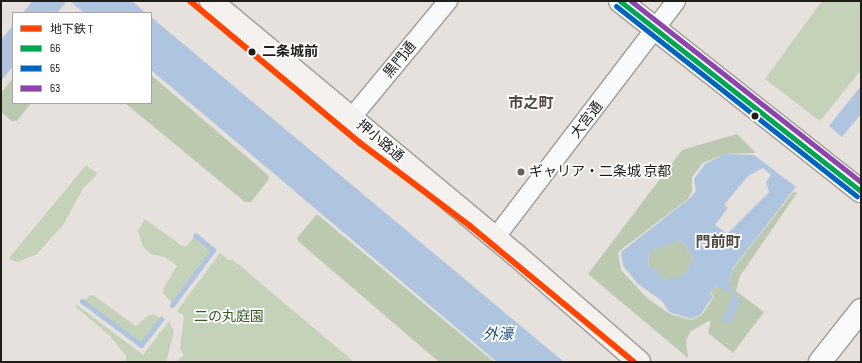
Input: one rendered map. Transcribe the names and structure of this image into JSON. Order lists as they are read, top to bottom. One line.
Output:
{"streets":{"main road":["押小路通"],"street":["黒門通","大宮通"]},"crossings":[["黒門通","押小路通"],["大宮通","押小路通"]],"districts":["市之町","門前町"],"water":["外濠"],"parks":["二の丸庭園"],"places":["二条城前","ギャリア・二条城 京都"],"lines":["metro line T","transit line 66","transit line 63","transit line 65"],"legend":["地下鉄 T","66","65","63"]}
